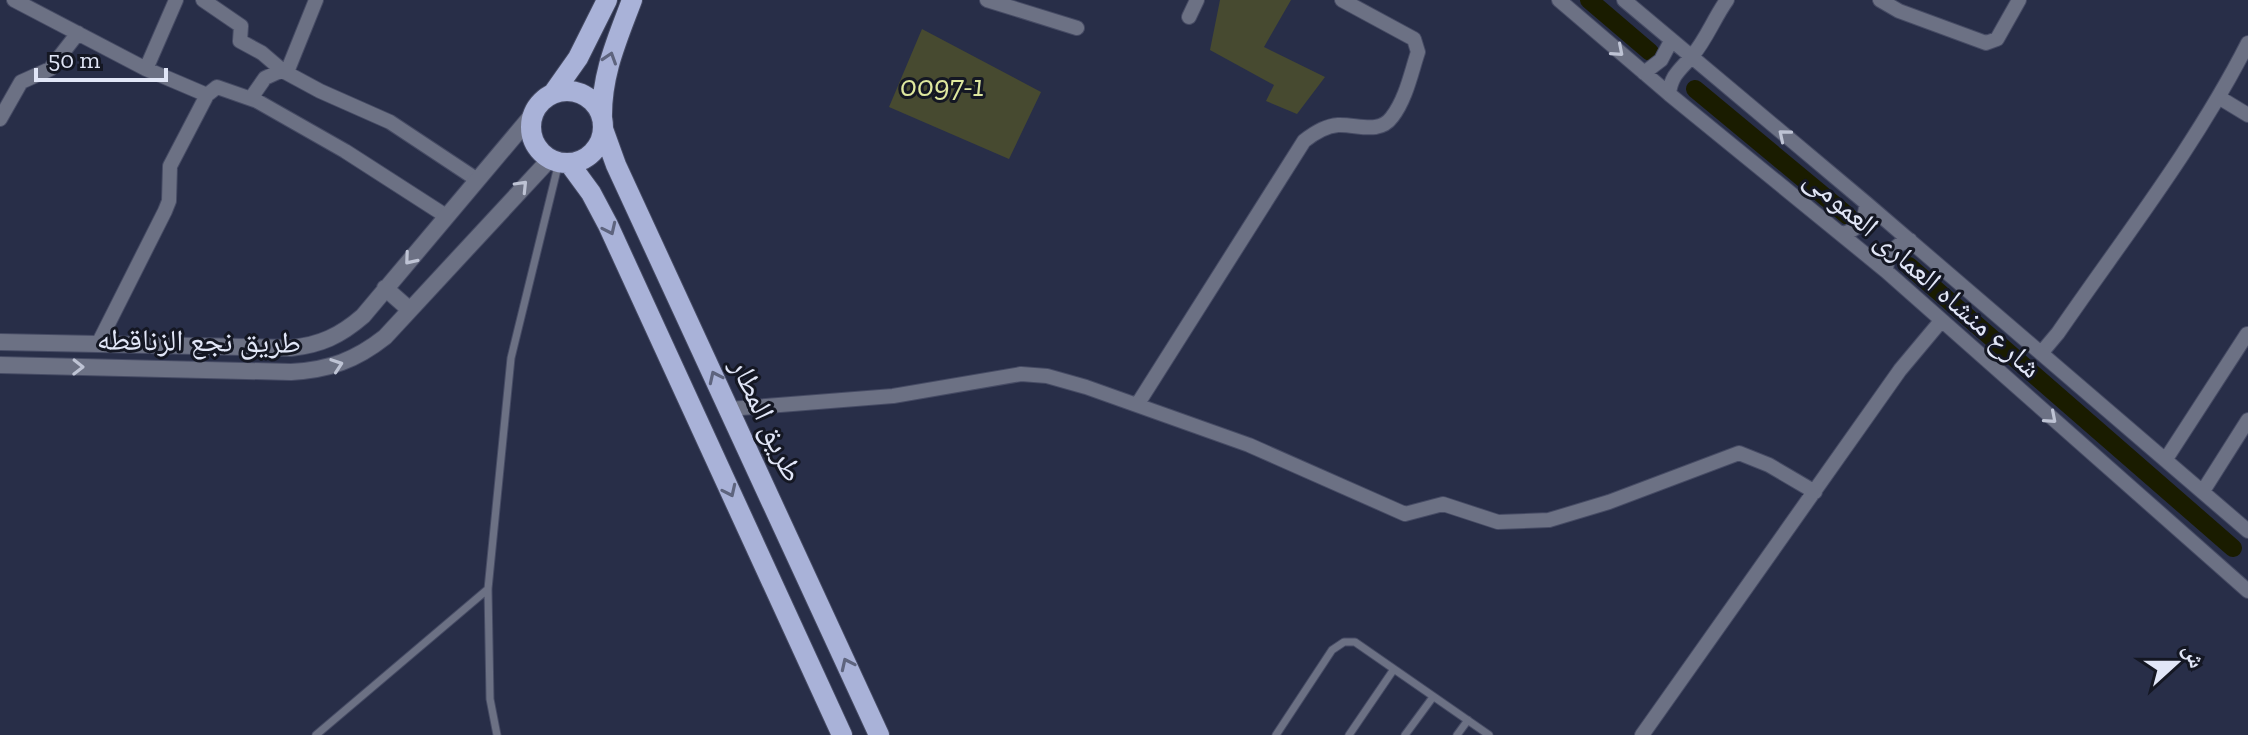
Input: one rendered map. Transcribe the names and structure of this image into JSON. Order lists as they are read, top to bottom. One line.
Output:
{"streets":{"main road":["طريق المطار"],"street":["شارع منشاه العمارى العمومى","طريق نجع الزناقطه"]},"crossings":[["طريق نجع الزناقطه","طريق المطار"]],"parks":["0097-1"],"scale_bar":"50 m","north":"right"}
